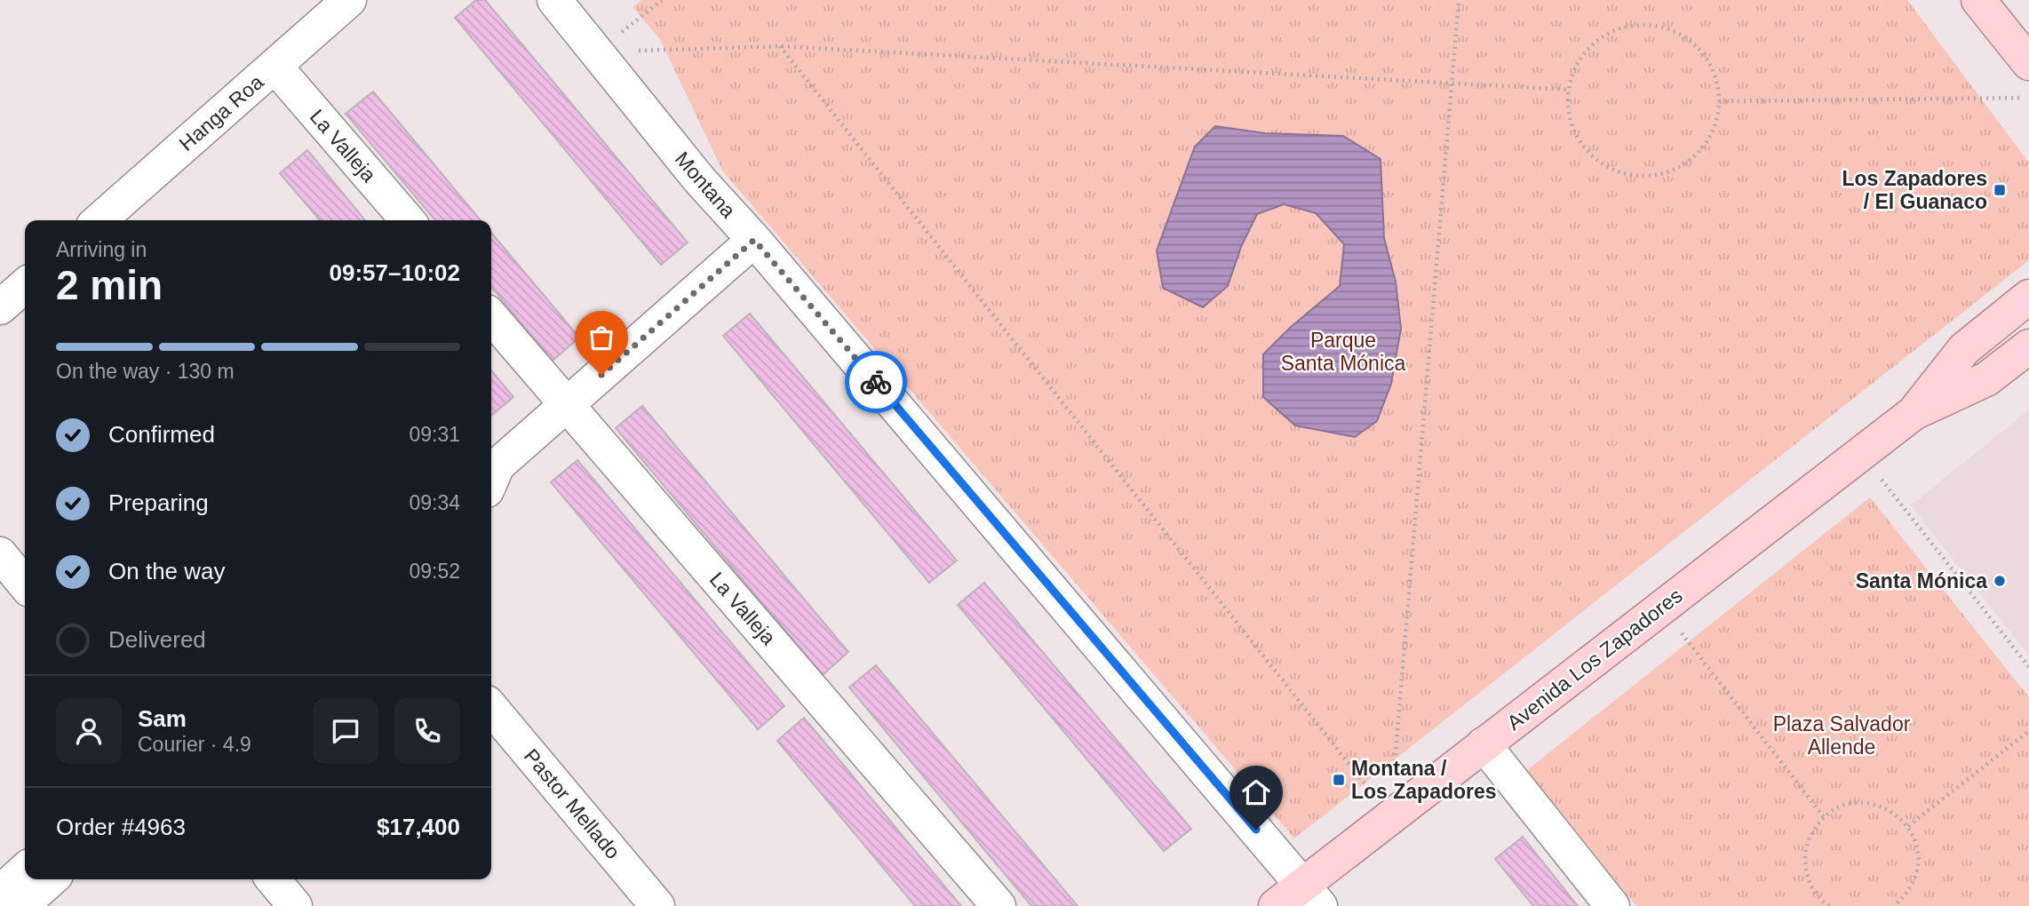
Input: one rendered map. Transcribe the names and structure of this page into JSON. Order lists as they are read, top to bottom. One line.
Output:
{"streets":{"main road":["Avenida Los Zapadores"],"street":["Hanga Roa","La Valleja","Montana","Pastor Mellado"]},"crossings":[["Hanga Roa","La Valleja"],["Montana","Avenida Los Zapadores"]],"parks":["Parque Santa Mónica","Plaza Salvador Allende"],"places":{"transit":["Los Zapadores / El Guanaco","Montana / Los Zapadores"],"other":["Santa Mónica"]},"page":{"heading":["2 min","Arriving in","09:57–10:02"],"panel":["Sam","Courier · 4.9","Order #4963","$17,400"],"bar":"On the way · 130 m","list":[["Confirmed","09:31"],["Preparing","09:34"],["On the way","09:52"],"Delivered"]}}
